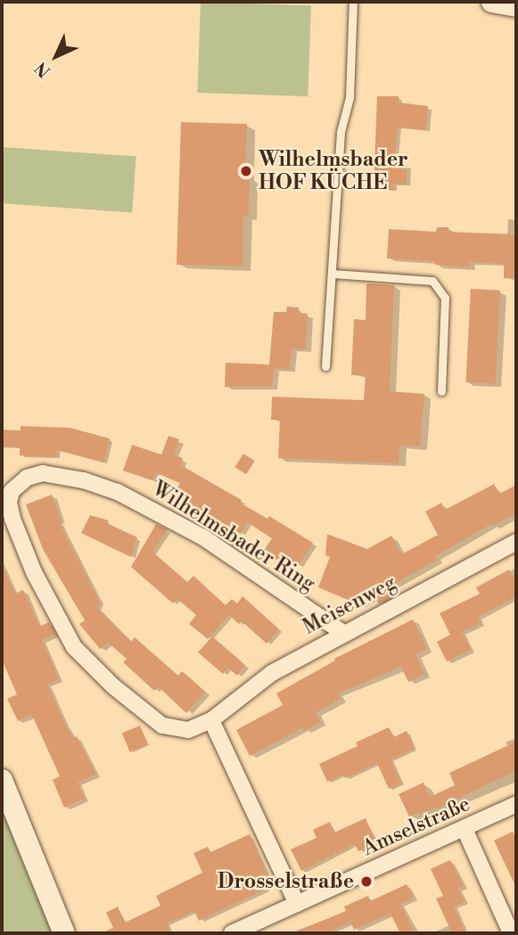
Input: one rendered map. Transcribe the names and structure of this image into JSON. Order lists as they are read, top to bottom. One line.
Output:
{"streets":{"street":["Wilhelmsbader Ring","Meisenweg","Amselstraße"]},"crossings":[["Wilhelmsbader Ring","Meisenweg"]],"places":["Wilhelmsbader HOF KÜCHE","Drosselstraße"],"north":"bottom left"}
